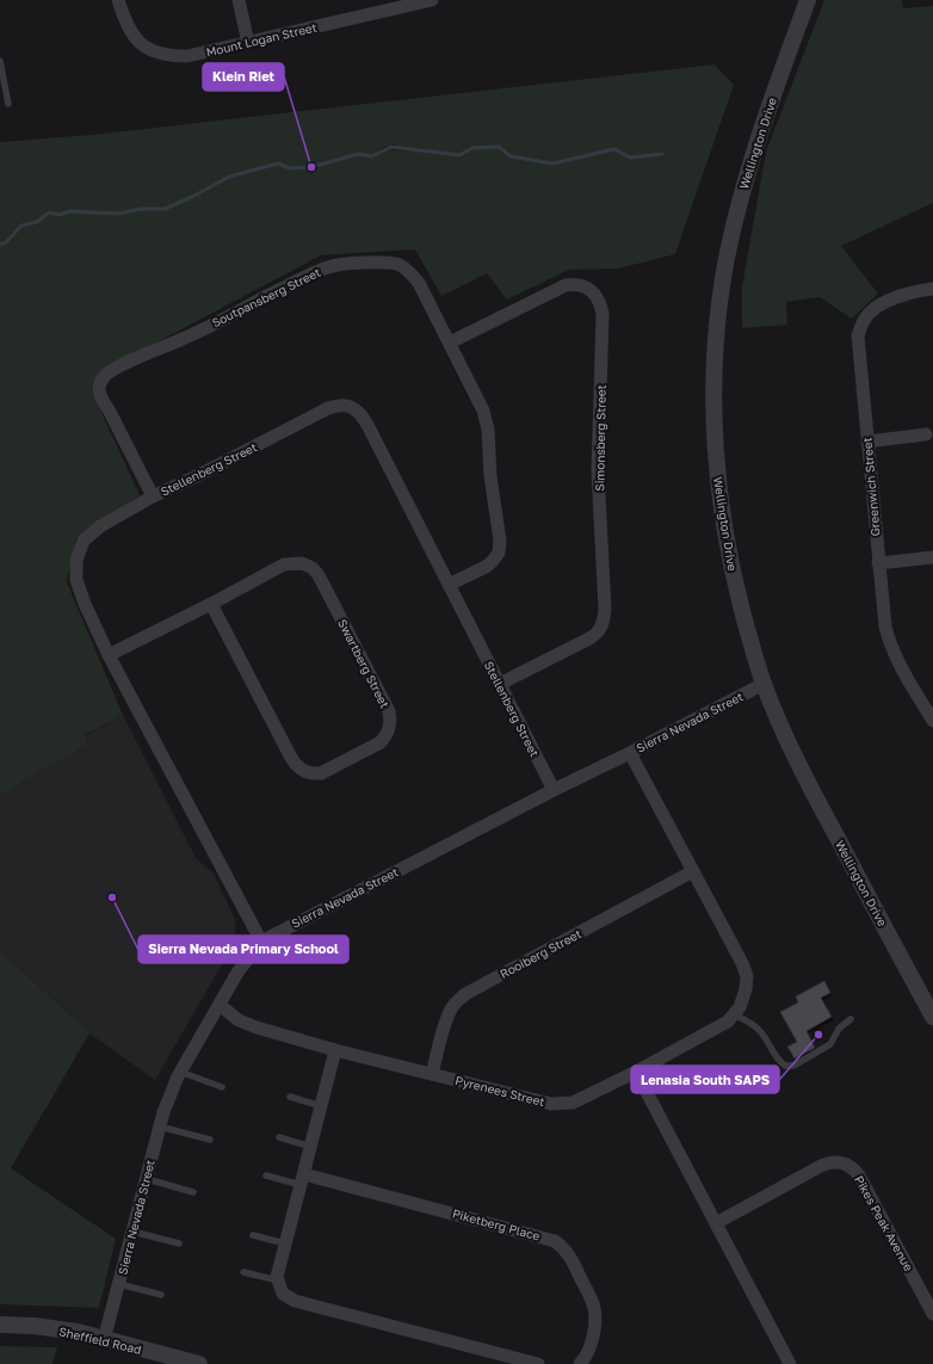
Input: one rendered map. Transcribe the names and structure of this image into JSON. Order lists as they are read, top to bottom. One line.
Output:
{"streets":{"street":["Mount Logan Street","Wellington Drive","Soutpansberg Street","Simonsberg Street","Stellenberg Street","Greenwich Street","Swartberg Street","Sierra Nevada Street","Rooiberg Street","Pyrenees Street","Pikes Peak Avenue","Piketberg Place","Sheffield Road"]},"crossings":[["Wellington Drive","Sierra Nevada Street"],["Soutpansberg Street","Simonsberg Street"],["Soutpansberg Street","Stellenberg Street"],["Simonsberg Street","Stellenberg Street"],["Stellenberg Street","Swartberg Street"],["Stellenberg Street","Sierra Nevada Street"],["Sierra Nevada Street","Pyrenees Street"],["Sierra Nevada Street","Sheffield Road"],["Rooiberg Street","Pyrenees Street"]],"places":["Klein Riet","Sierra Nevada Primary School","Lenasia South SAPS"]}
